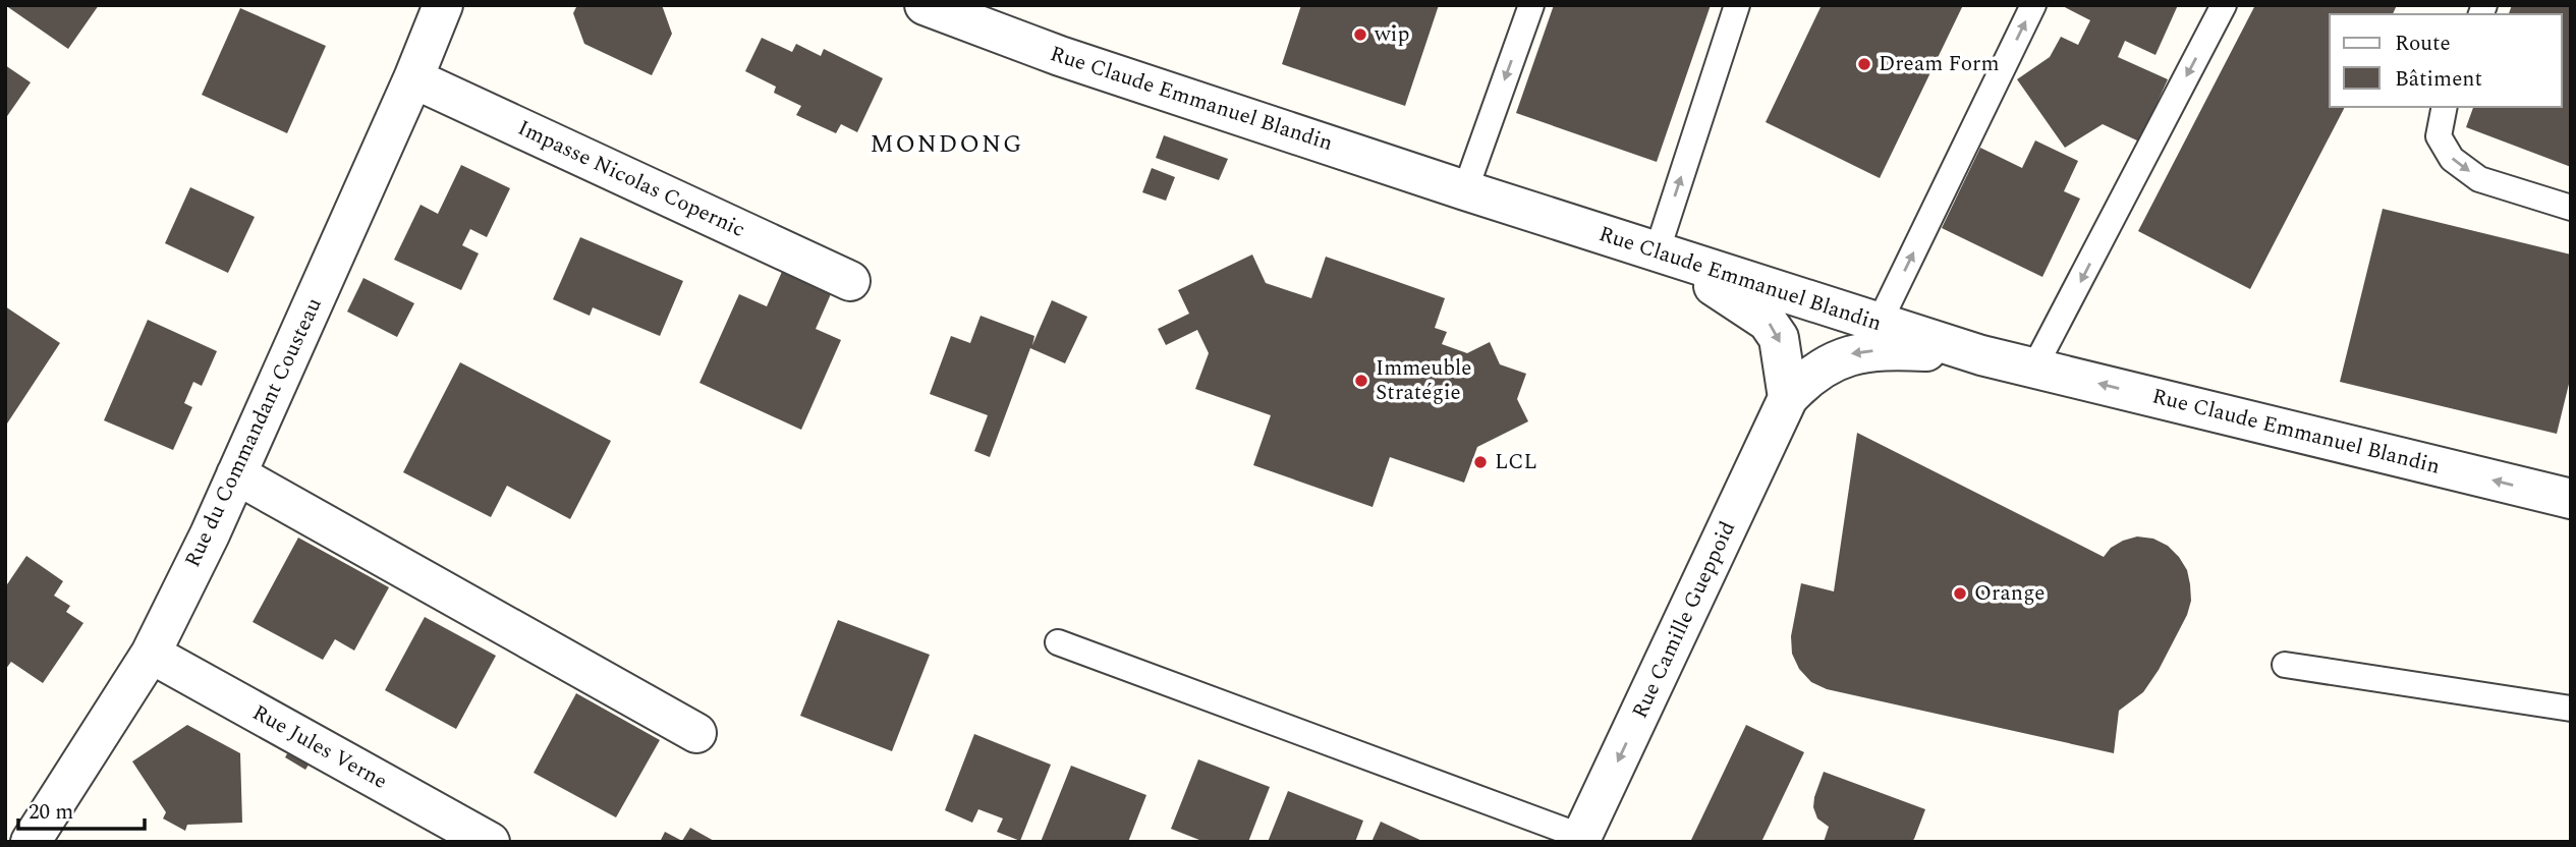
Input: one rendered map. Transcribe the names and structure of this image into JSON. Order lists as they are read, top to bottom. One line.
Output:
{"streets":{"street":["Rue Claude Emmanuel Blandin","Impasse Nicolas Copernic","Rue du Commandant Cousteau","Rue Camille Gueppoid","Rue Jules Verne"]},"crossings":[["Rue Claude Emmanuel Blandin","Rue Camille Gueppoid"],["Impasse Nicolas Copernic","Rue du Commandant Cousteau"],["Rue du Commandant Cousteau","Rue Jules Verne"]],"one_way":["Rue Camille Gueppoid"],"districts":["MONDONG"],"places":["wip","Dream Form","Immeuble Stratégie","LCL","Orange"],"legend":["Route","Bâtiment"],"scale_bar":"20 m"}
